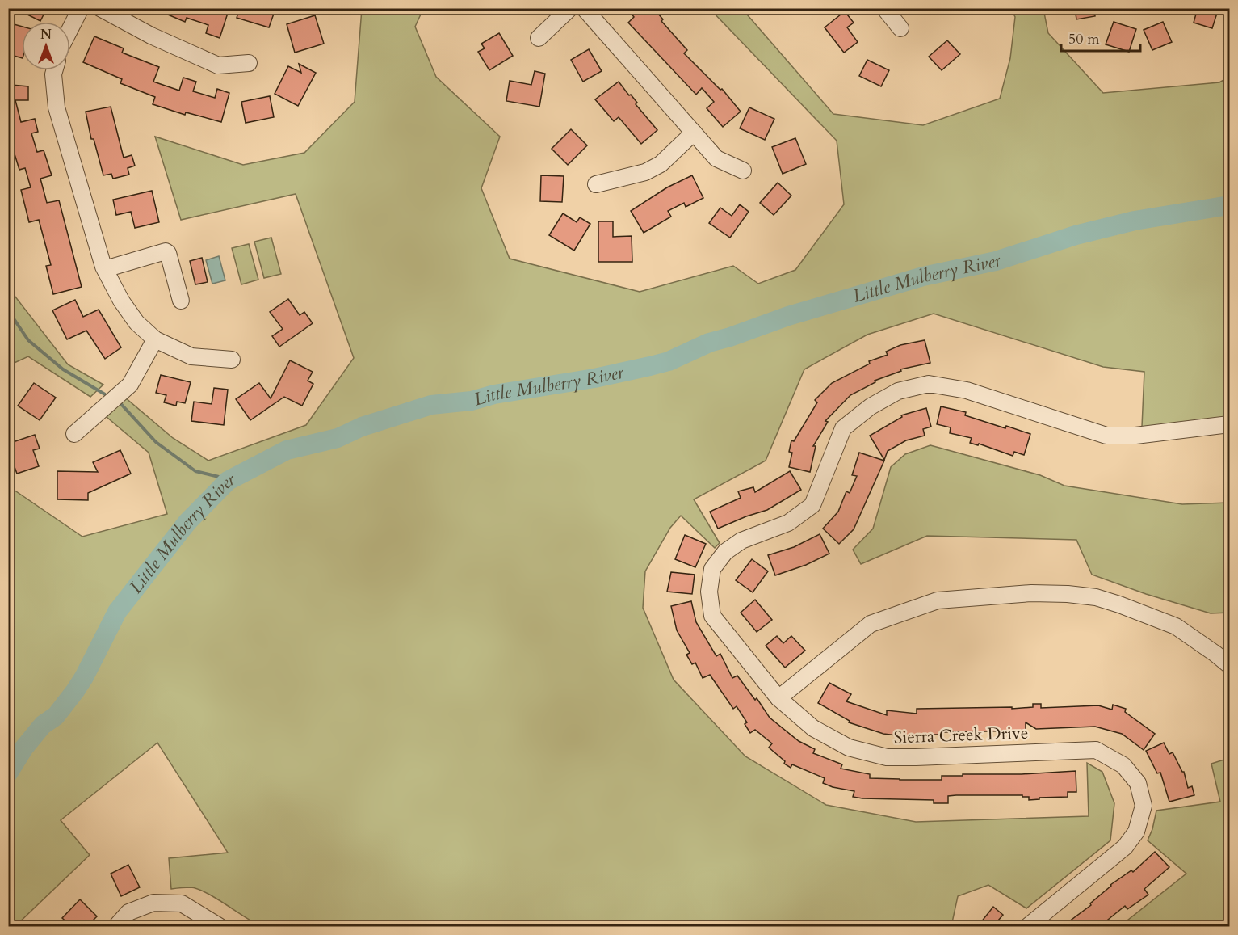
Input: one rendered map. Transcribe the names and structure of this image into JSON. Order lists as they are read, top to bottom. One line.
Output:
{"streets":{"street":["Sierra Creek Drive"]},"water":["Little Mulberry River"],"scale_bar":"50 m","north":"top"}
